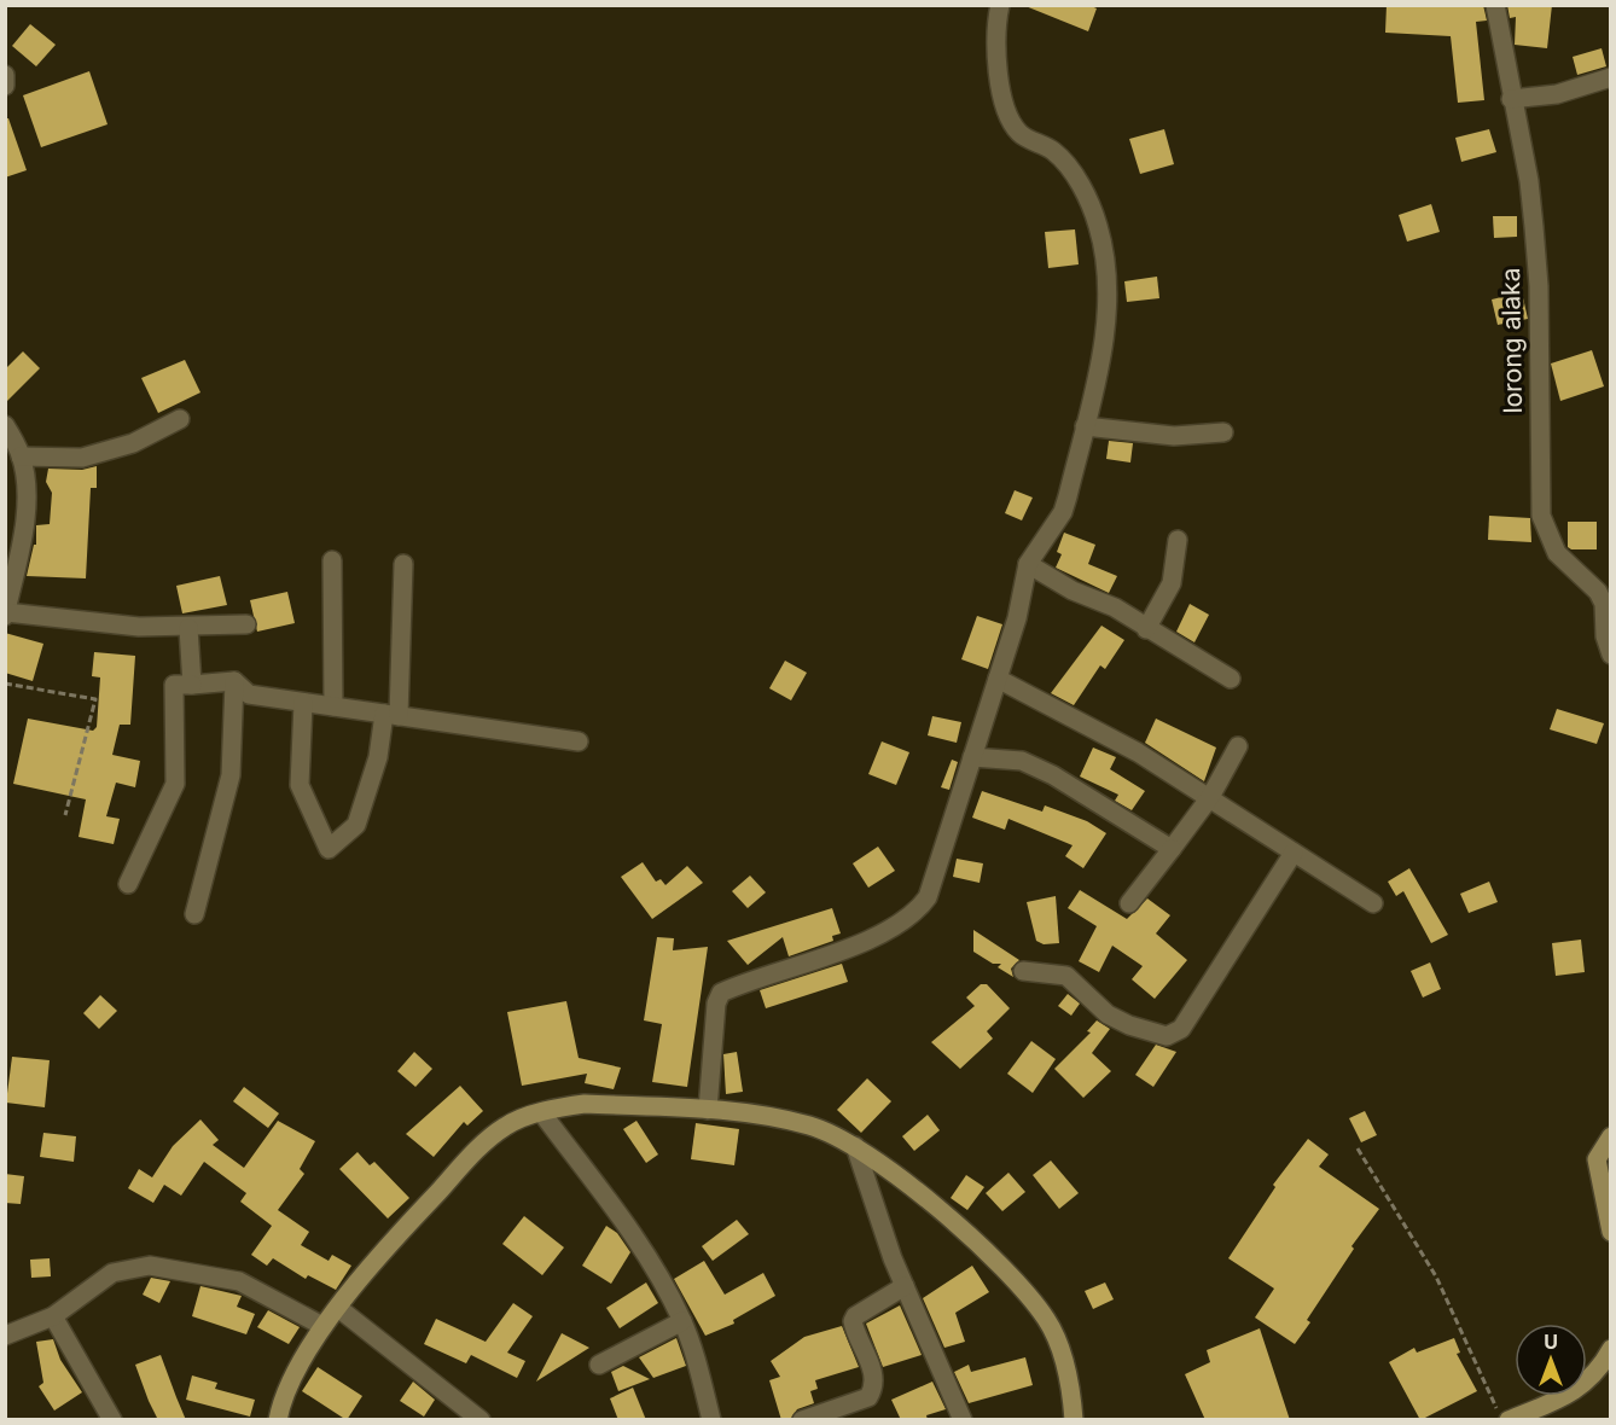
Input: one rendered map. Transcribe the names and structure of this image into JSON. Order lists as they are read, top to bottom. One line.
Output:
{"streets":{"street":["lorong alaka"]},"north":"top"}
